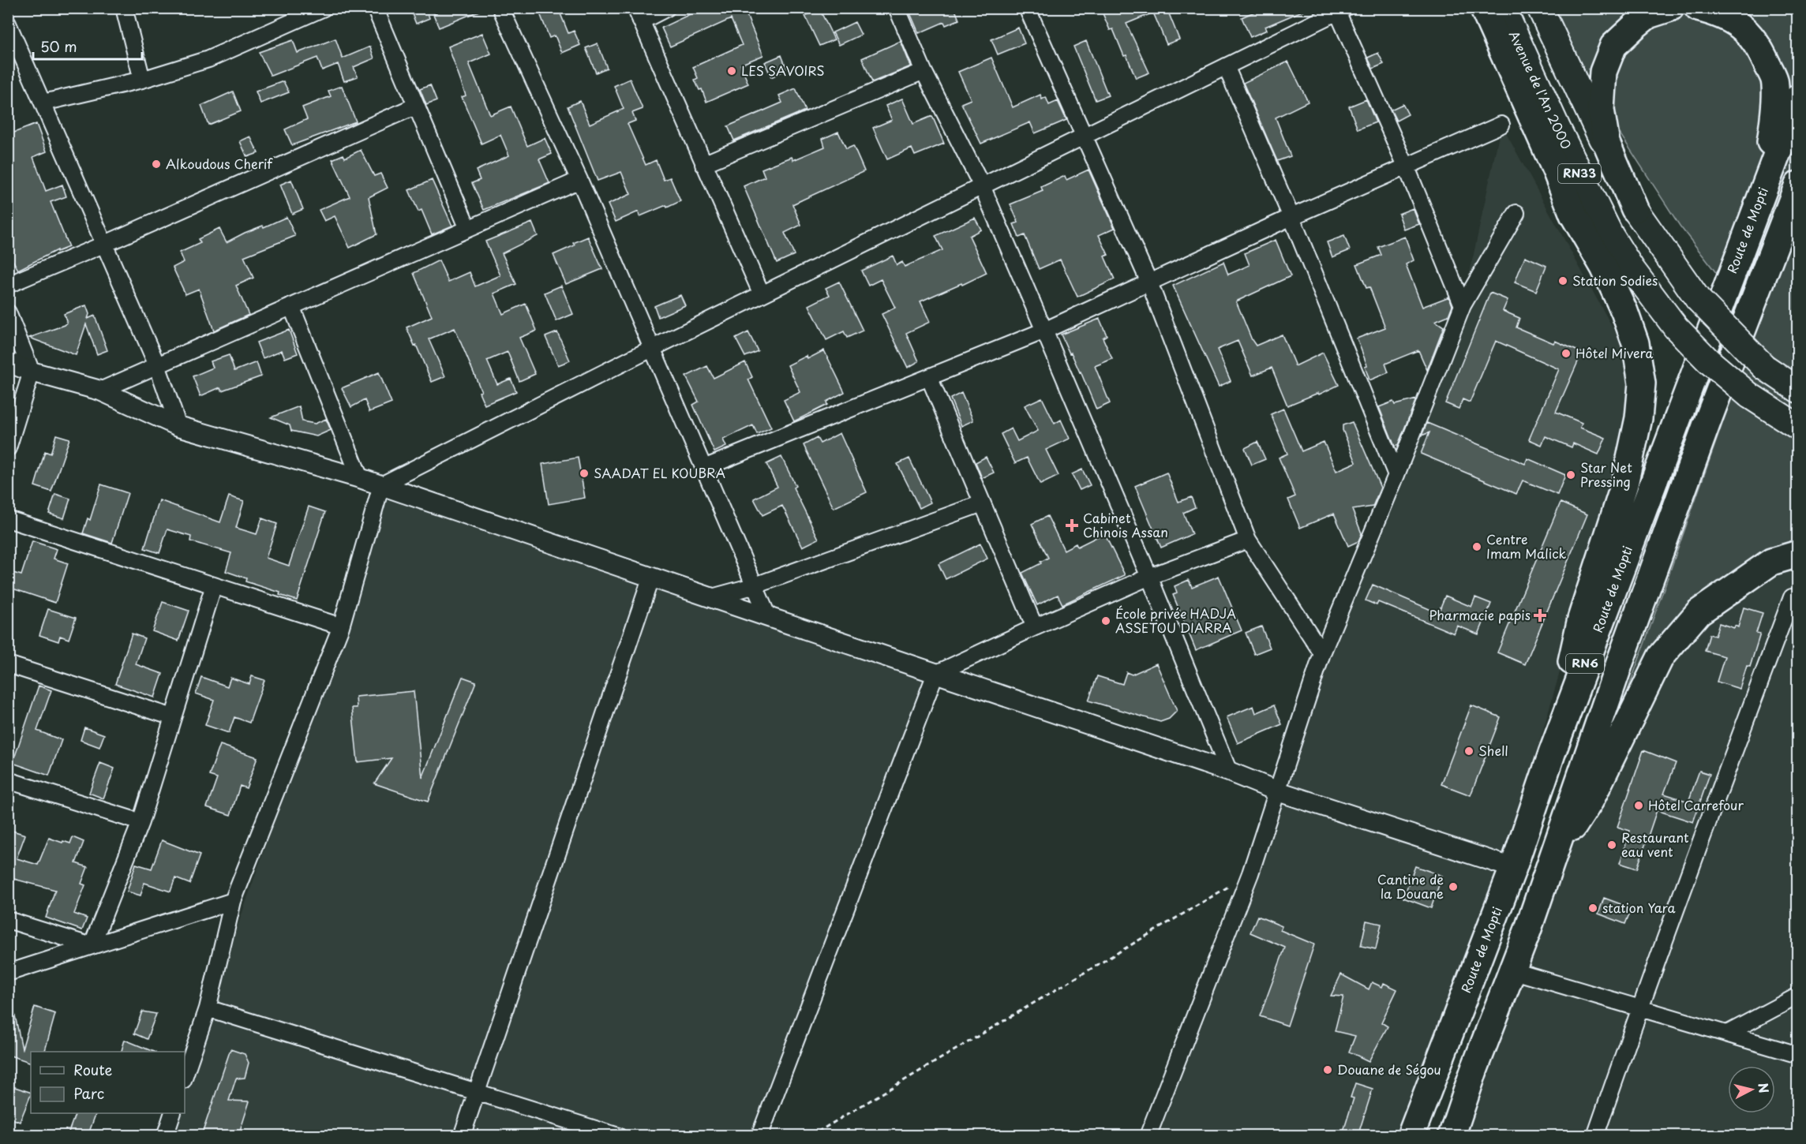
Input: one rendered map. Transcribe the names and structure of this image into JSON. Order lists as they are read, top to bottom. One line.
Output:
{"streets":{"highway":["Route de Mopti","RN6"],"main road":["Avenue de l'An 2000","RN33"]},"places":{"other":["LES SAVOIRS","Alkoudous Cherif","Station Sodies","Hôtel Mivera","SAADAT EL KOUBRA","Star Net Pressing","Centre Imam Malick","École privée HADJA ASSETOU DIARRA","Shell","Hôtel Carrefour","Restaurant eau vent","Cantine de la Douane","station Yara","Douane de Ségou"],"health":["Cabinet Chinois Assan","Pharmacie papis"]},"legend":["Route","Parc"],"scale_bar":"50 m","north":"right"}
